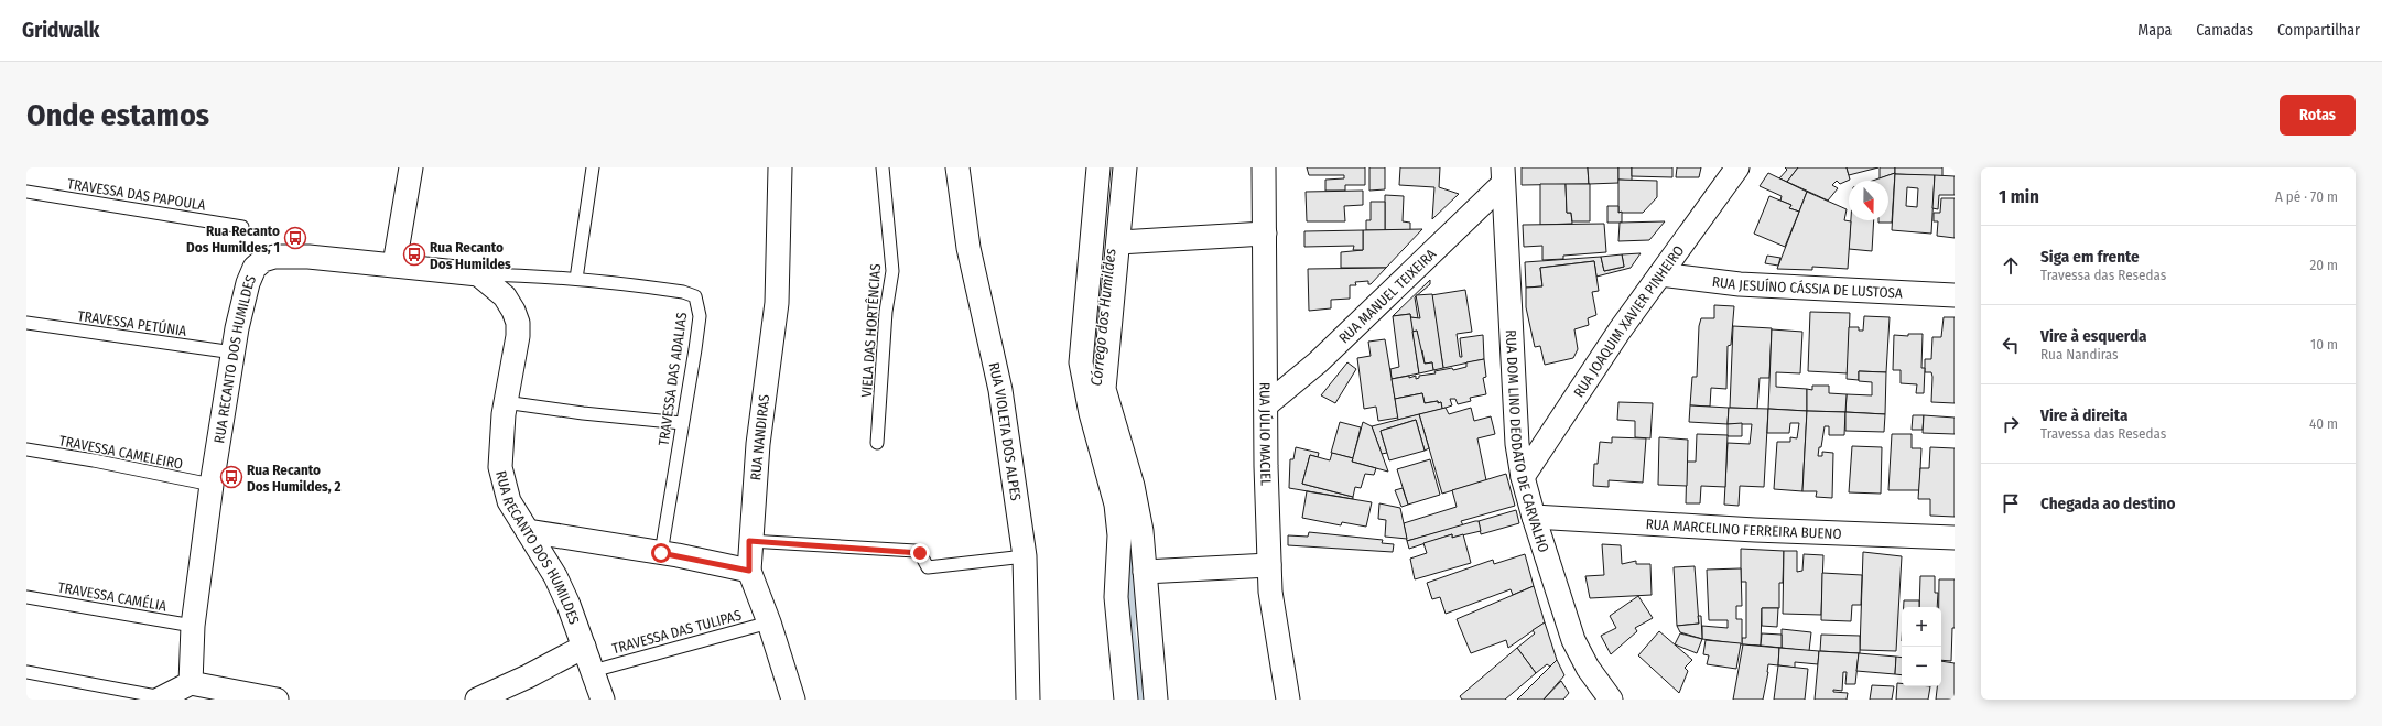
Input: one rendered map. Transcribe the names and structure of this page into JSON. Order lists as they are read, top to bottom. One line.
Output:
{"streets":{"street":["RUA JESUÍNO CÁSSIA DE LUSTOSA","RUA MANUEL TEIXEIRA","RUA JOAQUIM XAVIER PINHEIRO","RUA RECANTO DOS HUMILDES","RUA VIOLETA DOS ALPES","RUA JÚLIO MACIEL","RUA NANDIRAS","RUA DOM LINO DEODATO DE CARVALHO","RUA MARCELINO FERREIRA BUENO"],"lane":["TRAVESSA DAS PAPOULA","TRAVESSA PETÚNIA","VIELA DAS HORTÊNCIAS","TRAVESSA DAS ADALIAS","TRAVESSA CAMELEIRO","TRAVESSA CAMÉLIA","TRAVESSA DAS TULIPAS"]},"crossings":[["RUA JESUÍNO CÁSSIA DE LUSTOSA","RUA JOAQUIM XAVIER PINHEIRO"],["RUA MANUEL TEIXEIRA","RUA JÚLIO MACIEL"],["RUA MANUEL TEIXEIRA","RUA DOM LINO DEODATO DE CARVALHO"],["RUA JOAQUIM XAVIER PINHEIRO","RUA DOM LINO DEODATO DE CARVALHO"],["TRAVESSA PETÚNIA","RUA RECANTO DOS HUMILDES"],["RUA RECANTO DOS HUMILDES","TRAVESSA DAS ADALIAS"],["RUA RECANTO DOS HUMILDES","TRAVESSA CAMELEIRO"],["RUA RECANTO DOS HUMILDES","TRAVESSA CAMÉLIA"],["RUA RECANTO DOS HUMILDES","TRAVESSA DAS TULIPAS"],["RUA NANDIRAS","TRAVESSA DAS TULIPAS"],["RUA DOM LINO DEODATO DE CARVALHO","RUA MARCELINO FERREIRA BUENO"]],"water":["Córrego dos Humildes"],"places":{"bus stop":["Rua Recanto Dos Humildes, 1","Rua Recanto Dos Humildes","Rua Recanto Dos Humildes, 2"]},"north":"bottom","page":{"header":"Gridwalk","nav":["Mapa","Camadas","Compartilhar"],"buttons":"Rotas","title":"Onde estamos","heading":["1 min","A pé · 70 m"],"list":[["Siga em frente","Travessa das Resedas","20 m"],["Vire à esquerda","Rua Nandiras","10 m"],["Vire à direita","Travessa das Resedas","40 m"],"Chegada ao destino"],"map_buttons":["+","−"]}}
